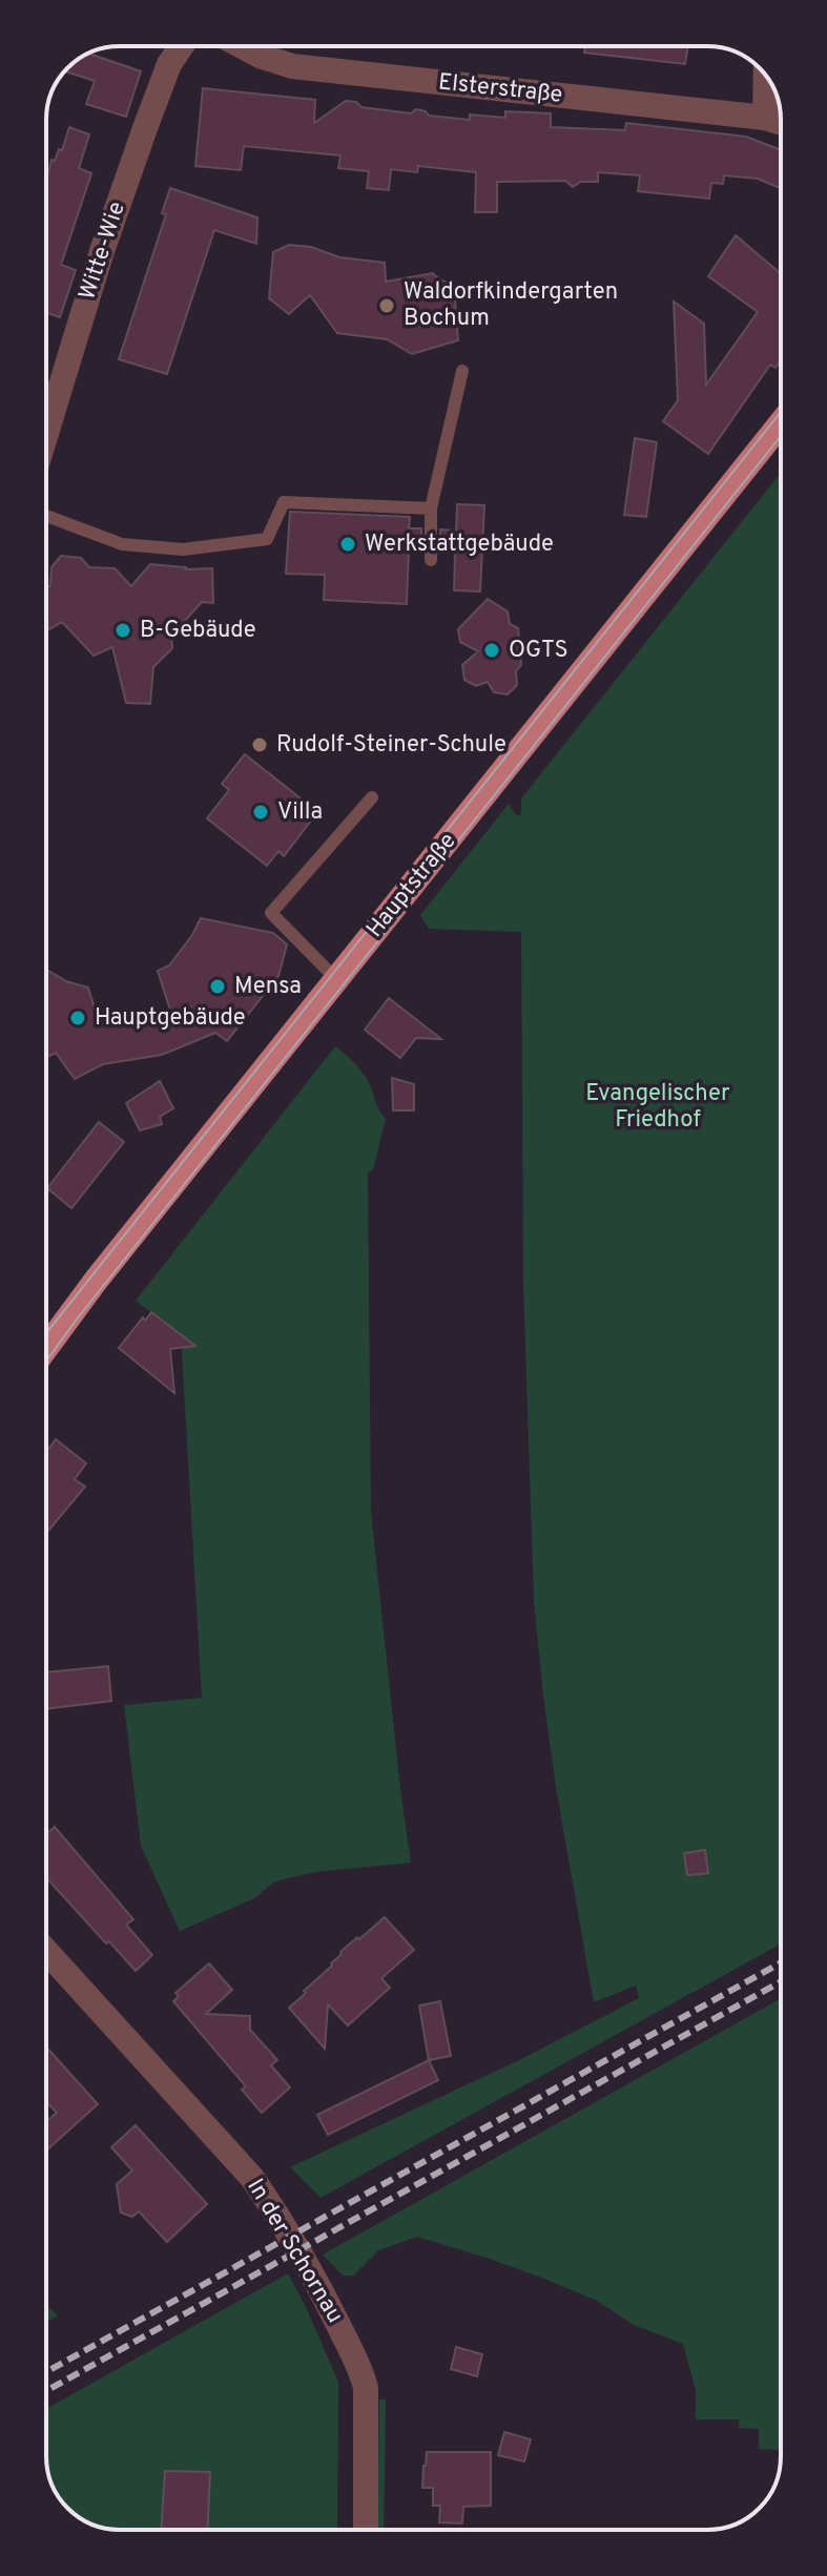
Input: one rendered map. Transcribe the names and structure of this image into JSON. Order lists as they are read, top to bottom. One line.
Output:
{"streets":{"main road":["Hauptstraße"],"street":["Elsterstraße","Witte-Wie","In der Schornau"]},"parks":["Evangelischer Friedhof"],"places":["Waldorfkindergarten Bochum","Werkstattgebäude","B-Gebäude","OGTS","Rudolf-Steiner-Schule","Villa","Mensa","Hauptgebäude"]}
